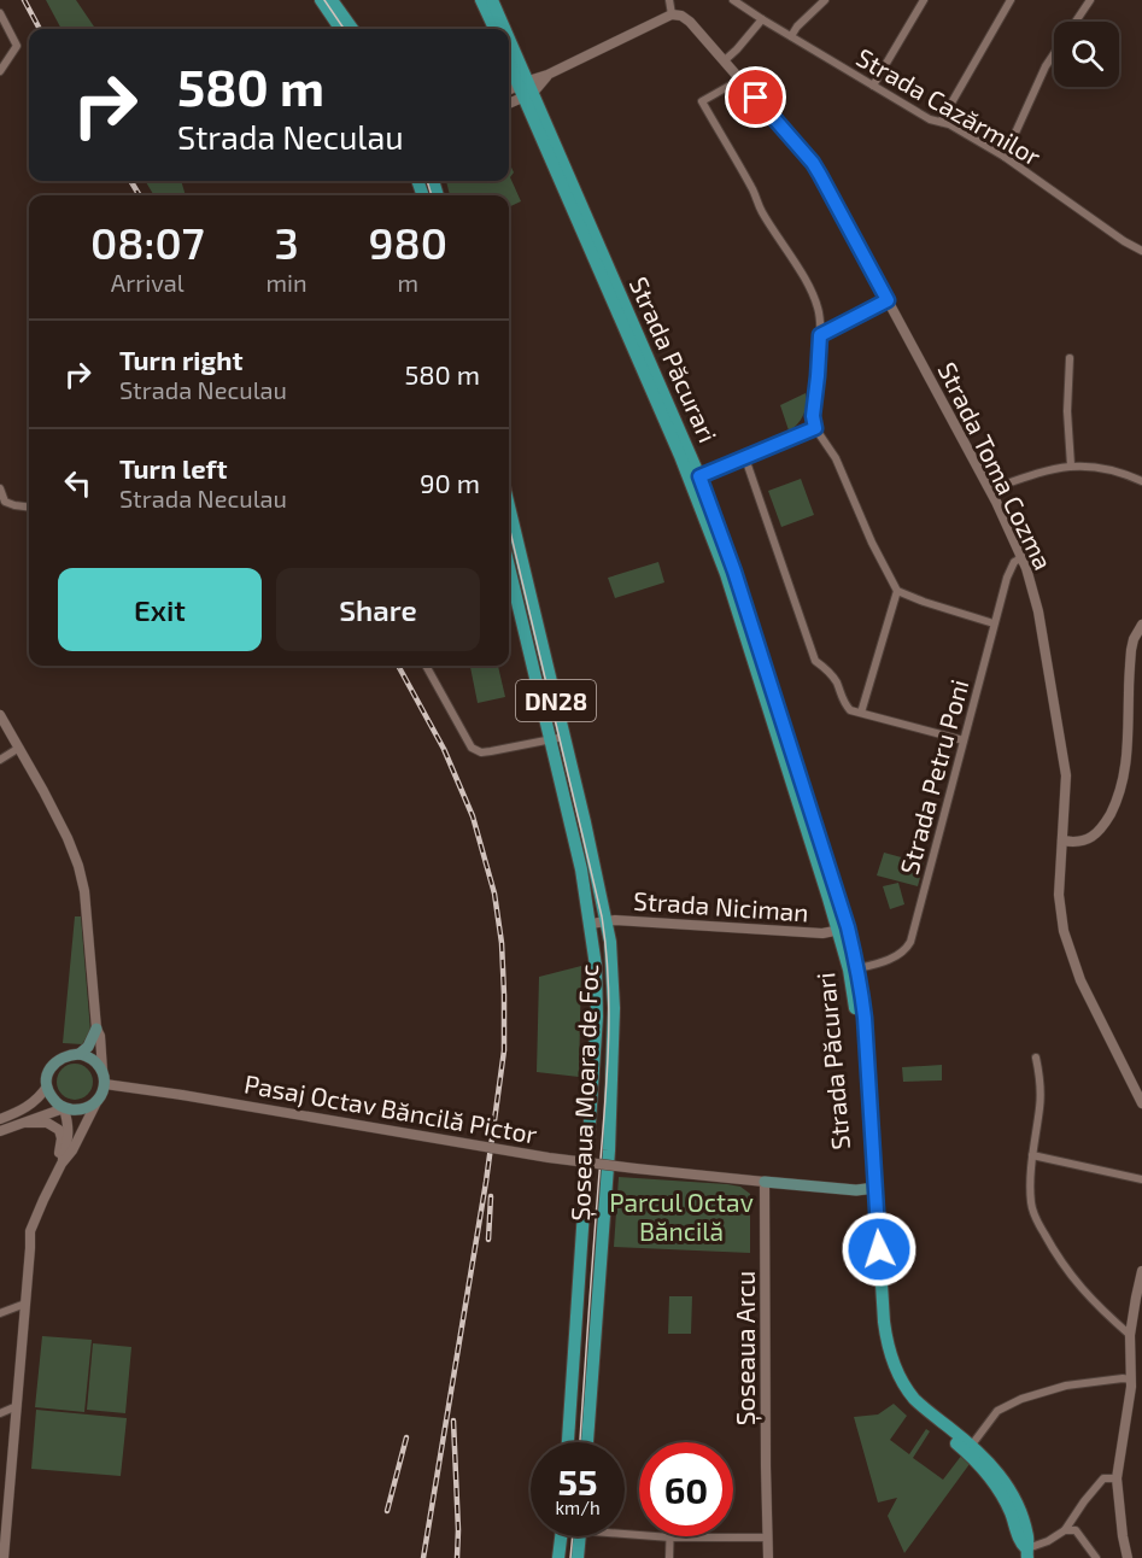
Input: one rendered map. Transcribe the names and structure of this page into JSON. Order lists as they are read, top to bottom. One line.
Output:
{"streets":{"main road":["Strada Păcurari","DN28","Șoseaua Moara de Foc"],"street":["Strada Cazărmilor","Strada Toma Cozma","Strada Petru Poni","Strada Niciman","Pasaj Octav Băncilă Pictor","Șoseaua Arcu"]},"crossings":[["Strada Păcurari","Strada Petru Poni"],["Strada Păcurari","Strada Niciman"],["Strada Toma Cozma","Strada Petru Poni"],["DN28","Strada Niciman"],["Strada Niciman","Șoseaua Moara de Foc"],["Pasaj Octav Băncilă Pictor","Șoseaua Arcu"]],"parks":["Parcul Octav Băncilă"],"page":{"turn":["580 m","Strada Neculau"],"eta":["08:07","Arrival","3","min","980","m"],"list":[{"name":"Turn right","note":"Strada Neculau","value":"580 m"},{"name":"Turn left","note":"Strada Neculau","value":"90 m"}],"buttons":["Exit","Share"],"speed":"55 km/h","limit":"60"}}
